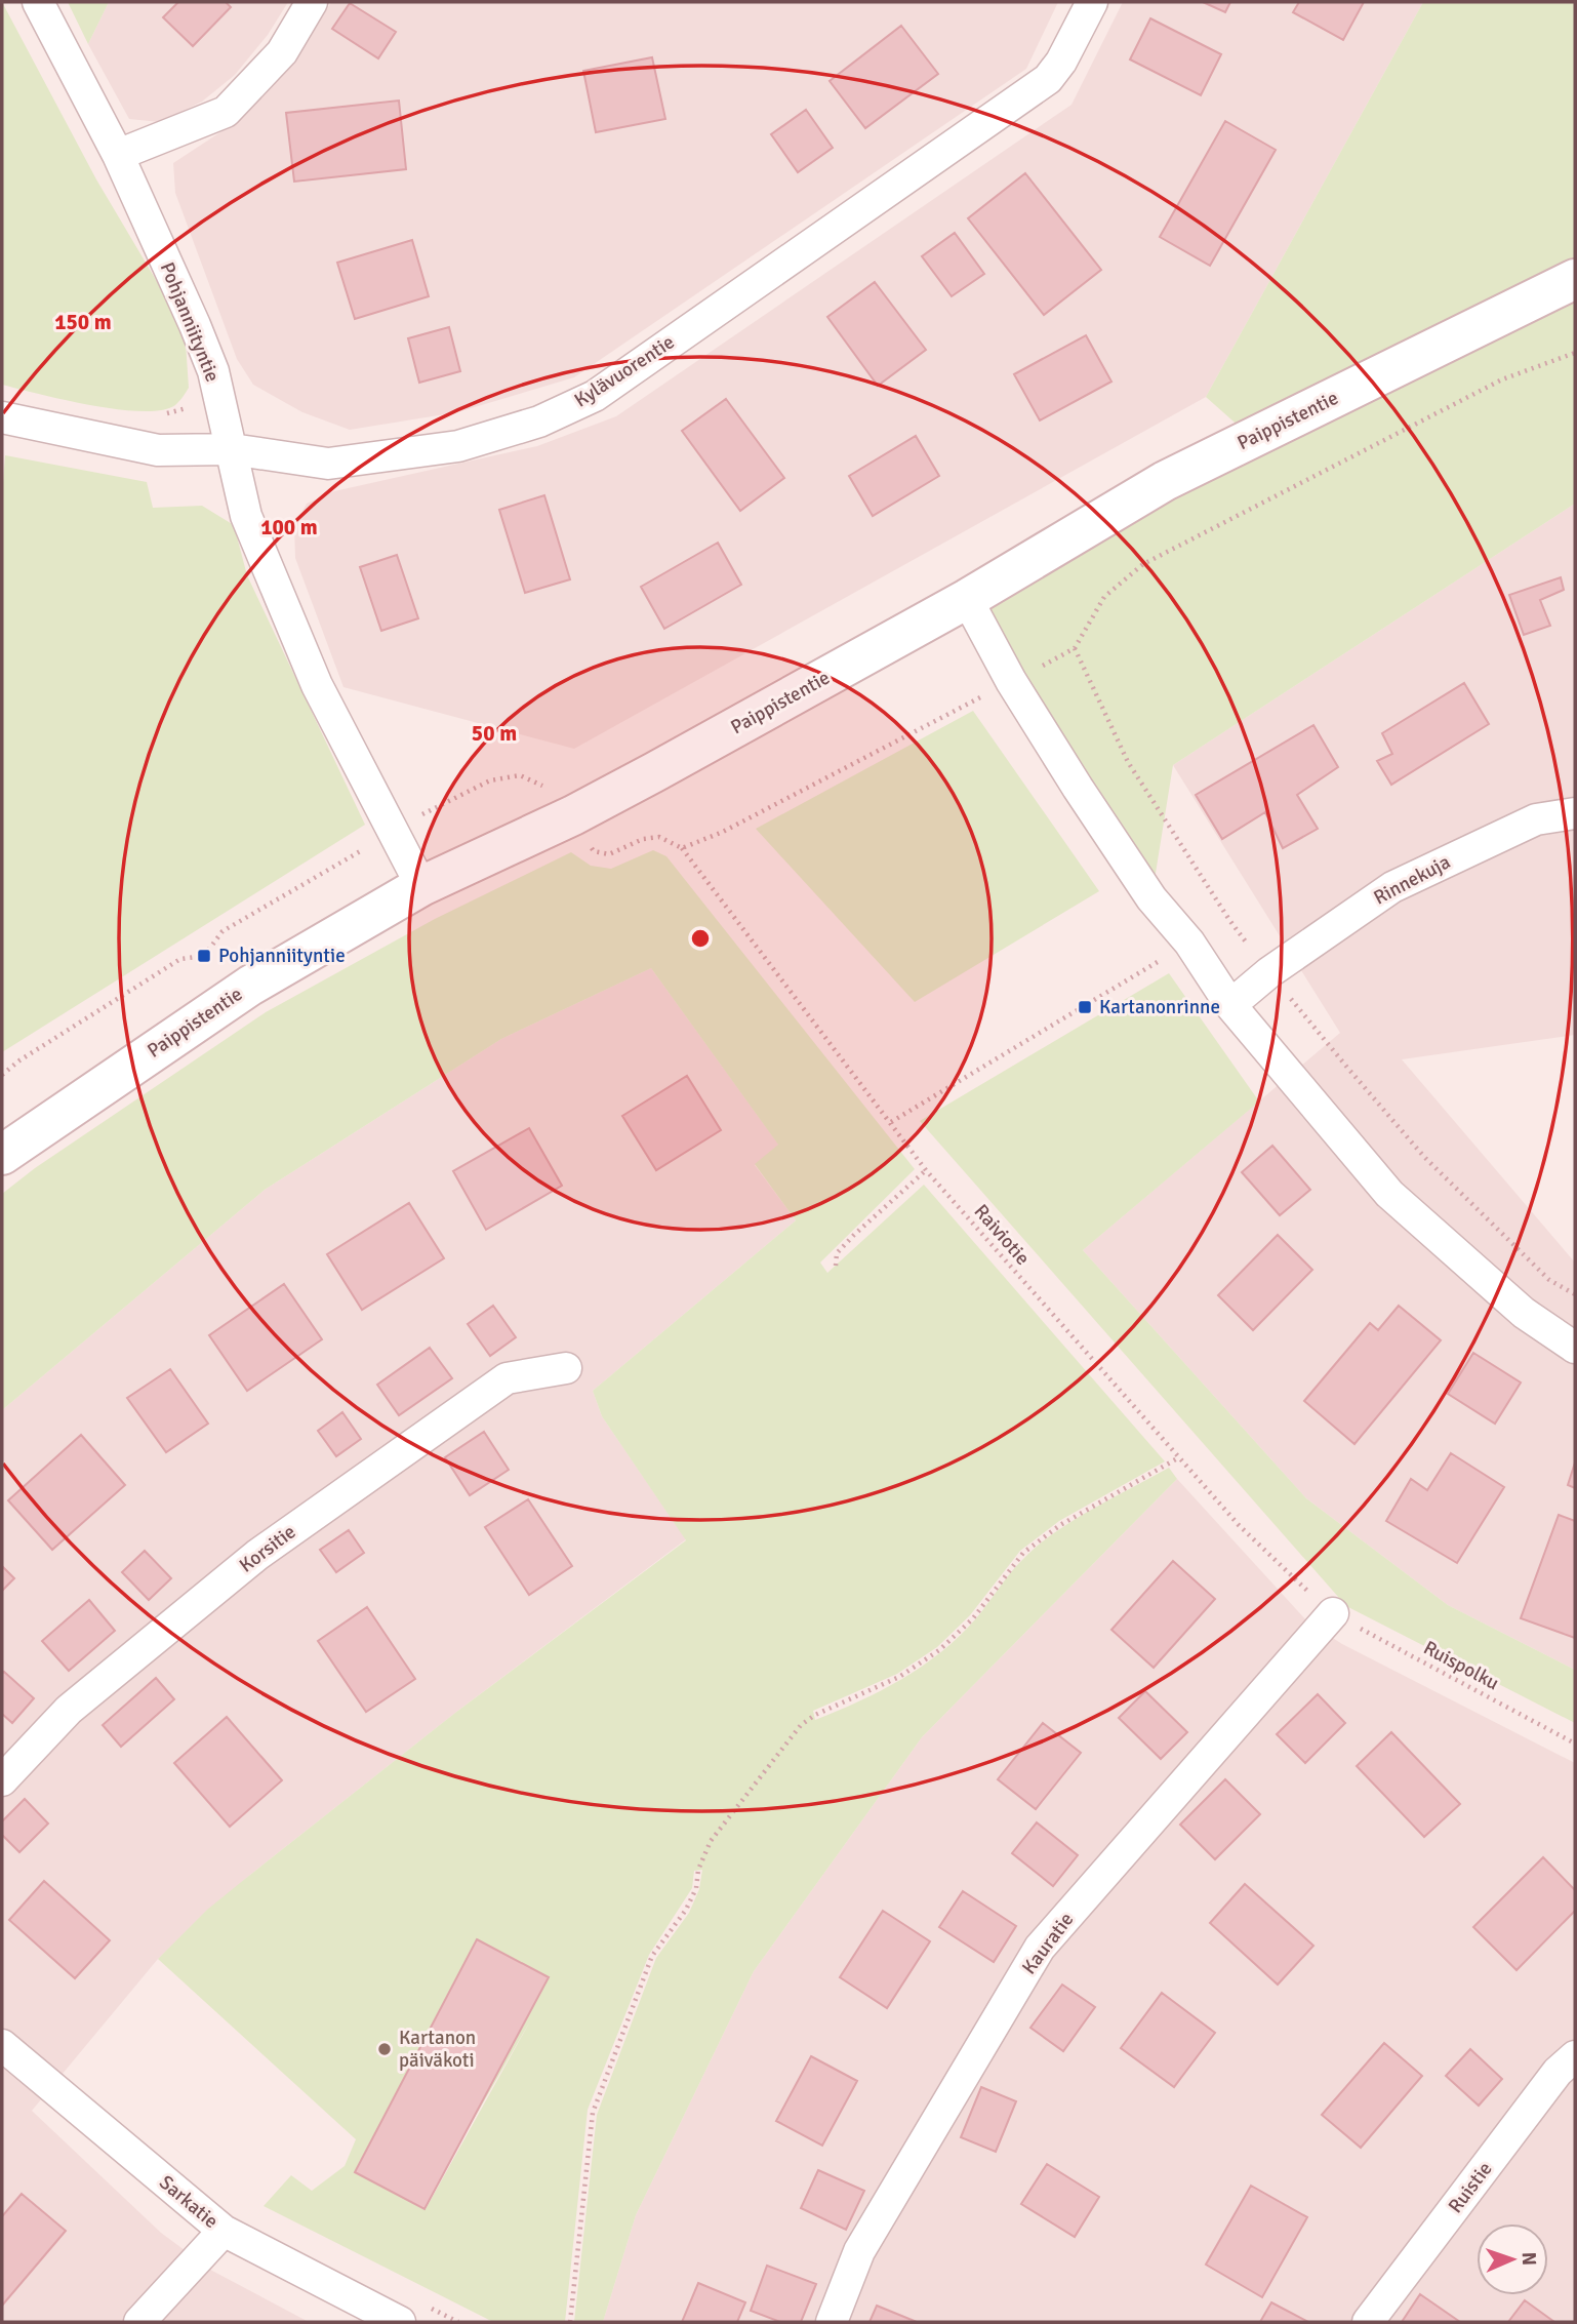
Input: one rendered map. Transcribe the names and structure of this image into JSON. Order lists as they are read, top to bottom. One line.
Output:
{"streets":{"street":["Pohjanniityntie","Kylävuorentie","Paippistentie","Rinnekuja","Korsitie","Kauratie","Ruistie","Sarkatie"],"path":["Raiviotie","Ruispolku"]},"crossings":[["Pohjanniityntie","Kylävuorentie"],["Pohjanniityntie","Paippistentie"],["Raiviotie","Ruispolku"],["Raiviotie","Kauratie"],["Ruispolku","Kauratie"]],"places":{"transit":["Pohjanniityntie","Kartanonrinne"],"other":["Kartanon päiväkoti"]},"north":"right","rings":["150 m","100 m","50 m"]}
